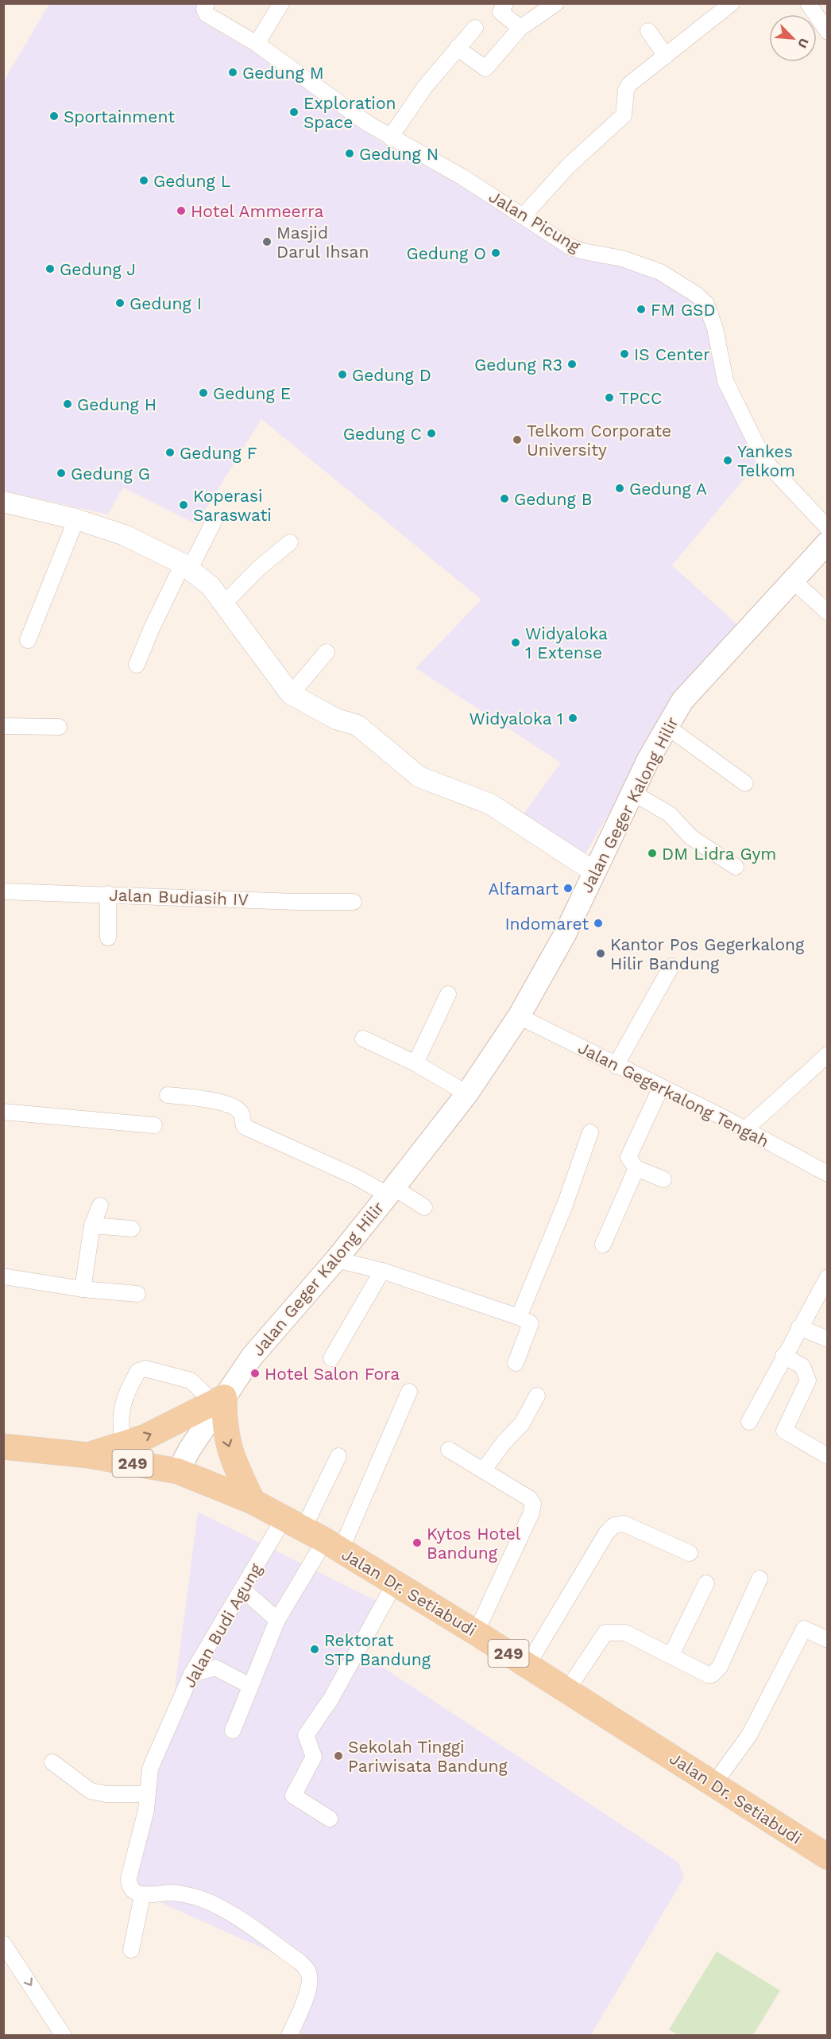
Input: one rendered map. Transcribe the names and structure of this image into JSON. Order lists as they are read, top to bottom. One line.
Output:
{"streets":{"main road":["Jalan Geger Kalong Hilir","249","Jalan Dr. Setiabudi"],"street":["Jalan Picung","Jalan Budiasih IV","Jalan Gegerkalong Tengah","Jalan Budi Agung"]},"crossings":[["Jalan Geger Kalong Hilir","Jalan Gegerkalong Tengah"],["Jalan Geger Kalong Hilir","Jalan Dr. Setiabudi"],["Jalan Dr. Setiabudi","Jalan Budi Agung"]],"places":["Gedung M","Exploration Space","Sportainment","Gedung N","Gedung L","Hotel Ammeerra","Masjid Darul Ihsan","Gedung O","Gedung J","Gedung I","FM GSD","IS Center","Gedung R3","Gedung D","Gedung E","TPCC","Gedung H","Gedung C","Telkom Corporate University","Gedung F","Yankes Telkom","Gedung G","Gedung A","Gedung B","Koperasi Saraswati","Widyaloka 1 Extense","Widyaloka 1","DM Lidra Gym","Alfamart","Indomaret","Kantor Pos Gegerkalong Hilir Bandung","Hotel Salon Fora","Kytos Hotel Bandung","Rektorat STP Bandung","Sekolah Tinggi Pariwisata Bandung"],"north":"bottom right"}
